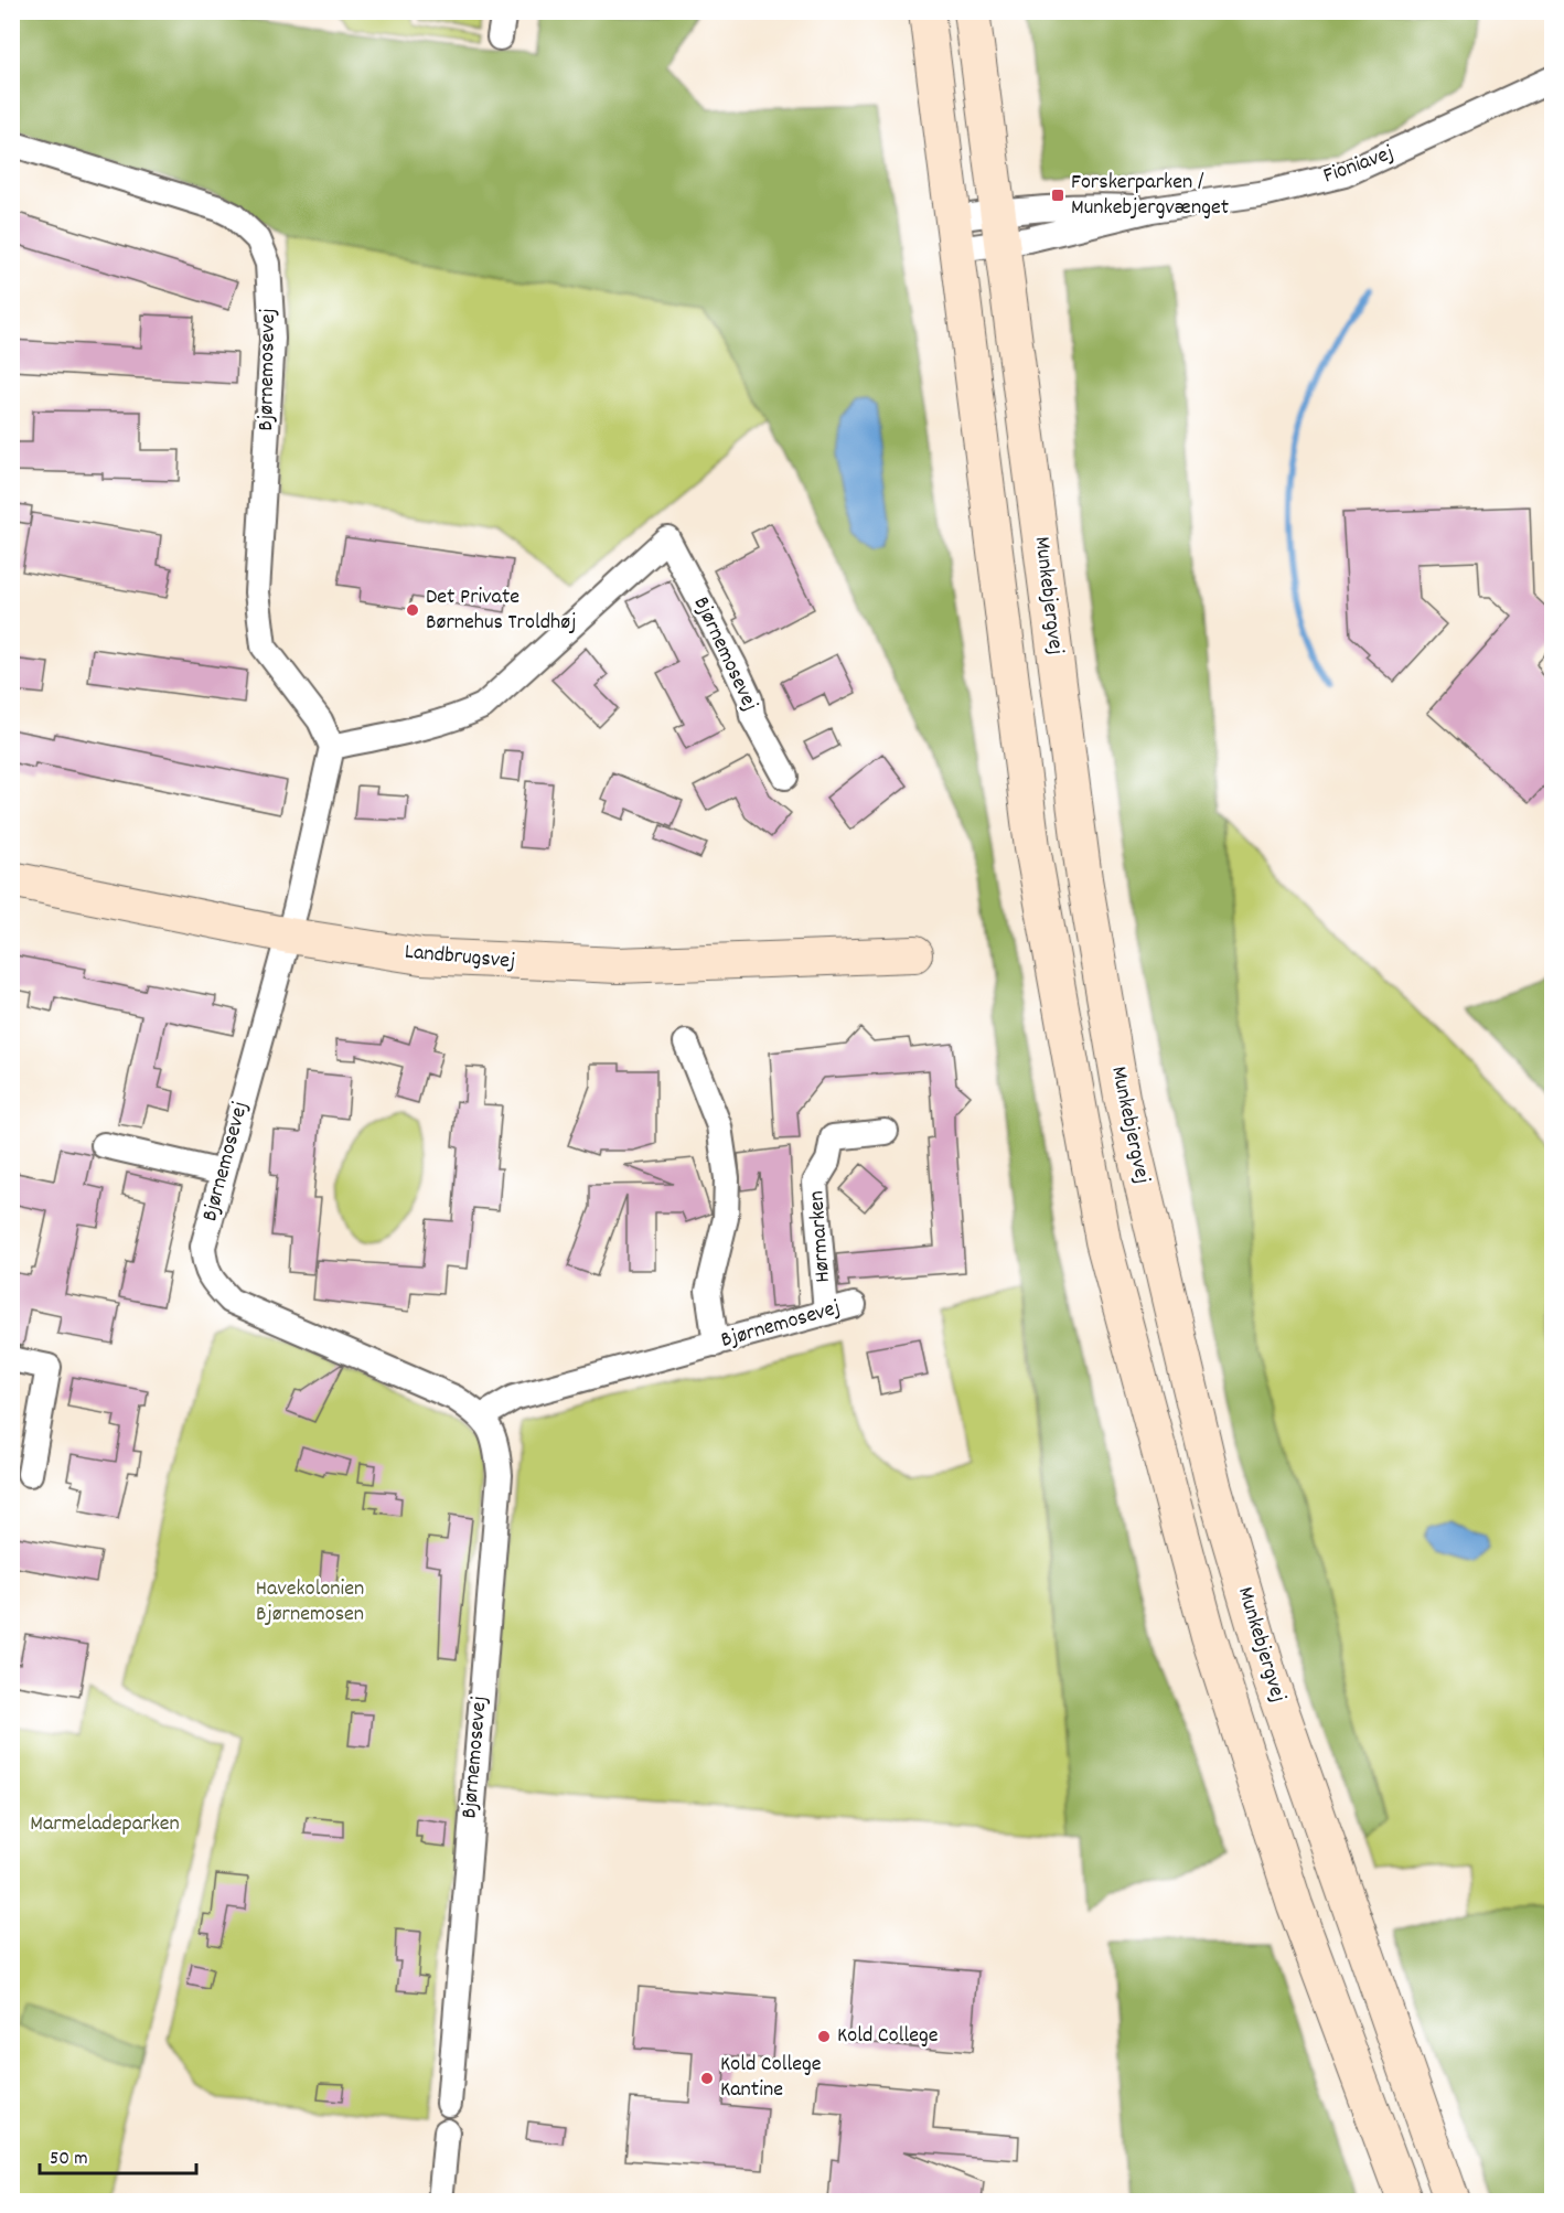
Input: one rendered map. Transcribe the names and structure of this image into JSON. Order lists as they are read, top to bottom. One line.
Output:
{"streets":{"street":["Fioniavej","Bjørnemosevej","Munkebjergvej","Landbrugsvej","Hørmarken"]},"crossings":[["Fioniavej","Munkebjergvej"],["Bjørnemosevej","Landbrugsvej"],["Bjørnemosevej","Hørmarken"]],"parks":["Havekolonien Bjørnemosen","Marmeladeparken"],"places":{"transit":["Forskerparken / Munkebjergvænget"],"other":["Det Private Børnehus Troldhøj","Kold College","Kold College Kantine"]},"scale_bar":"50 m"}
